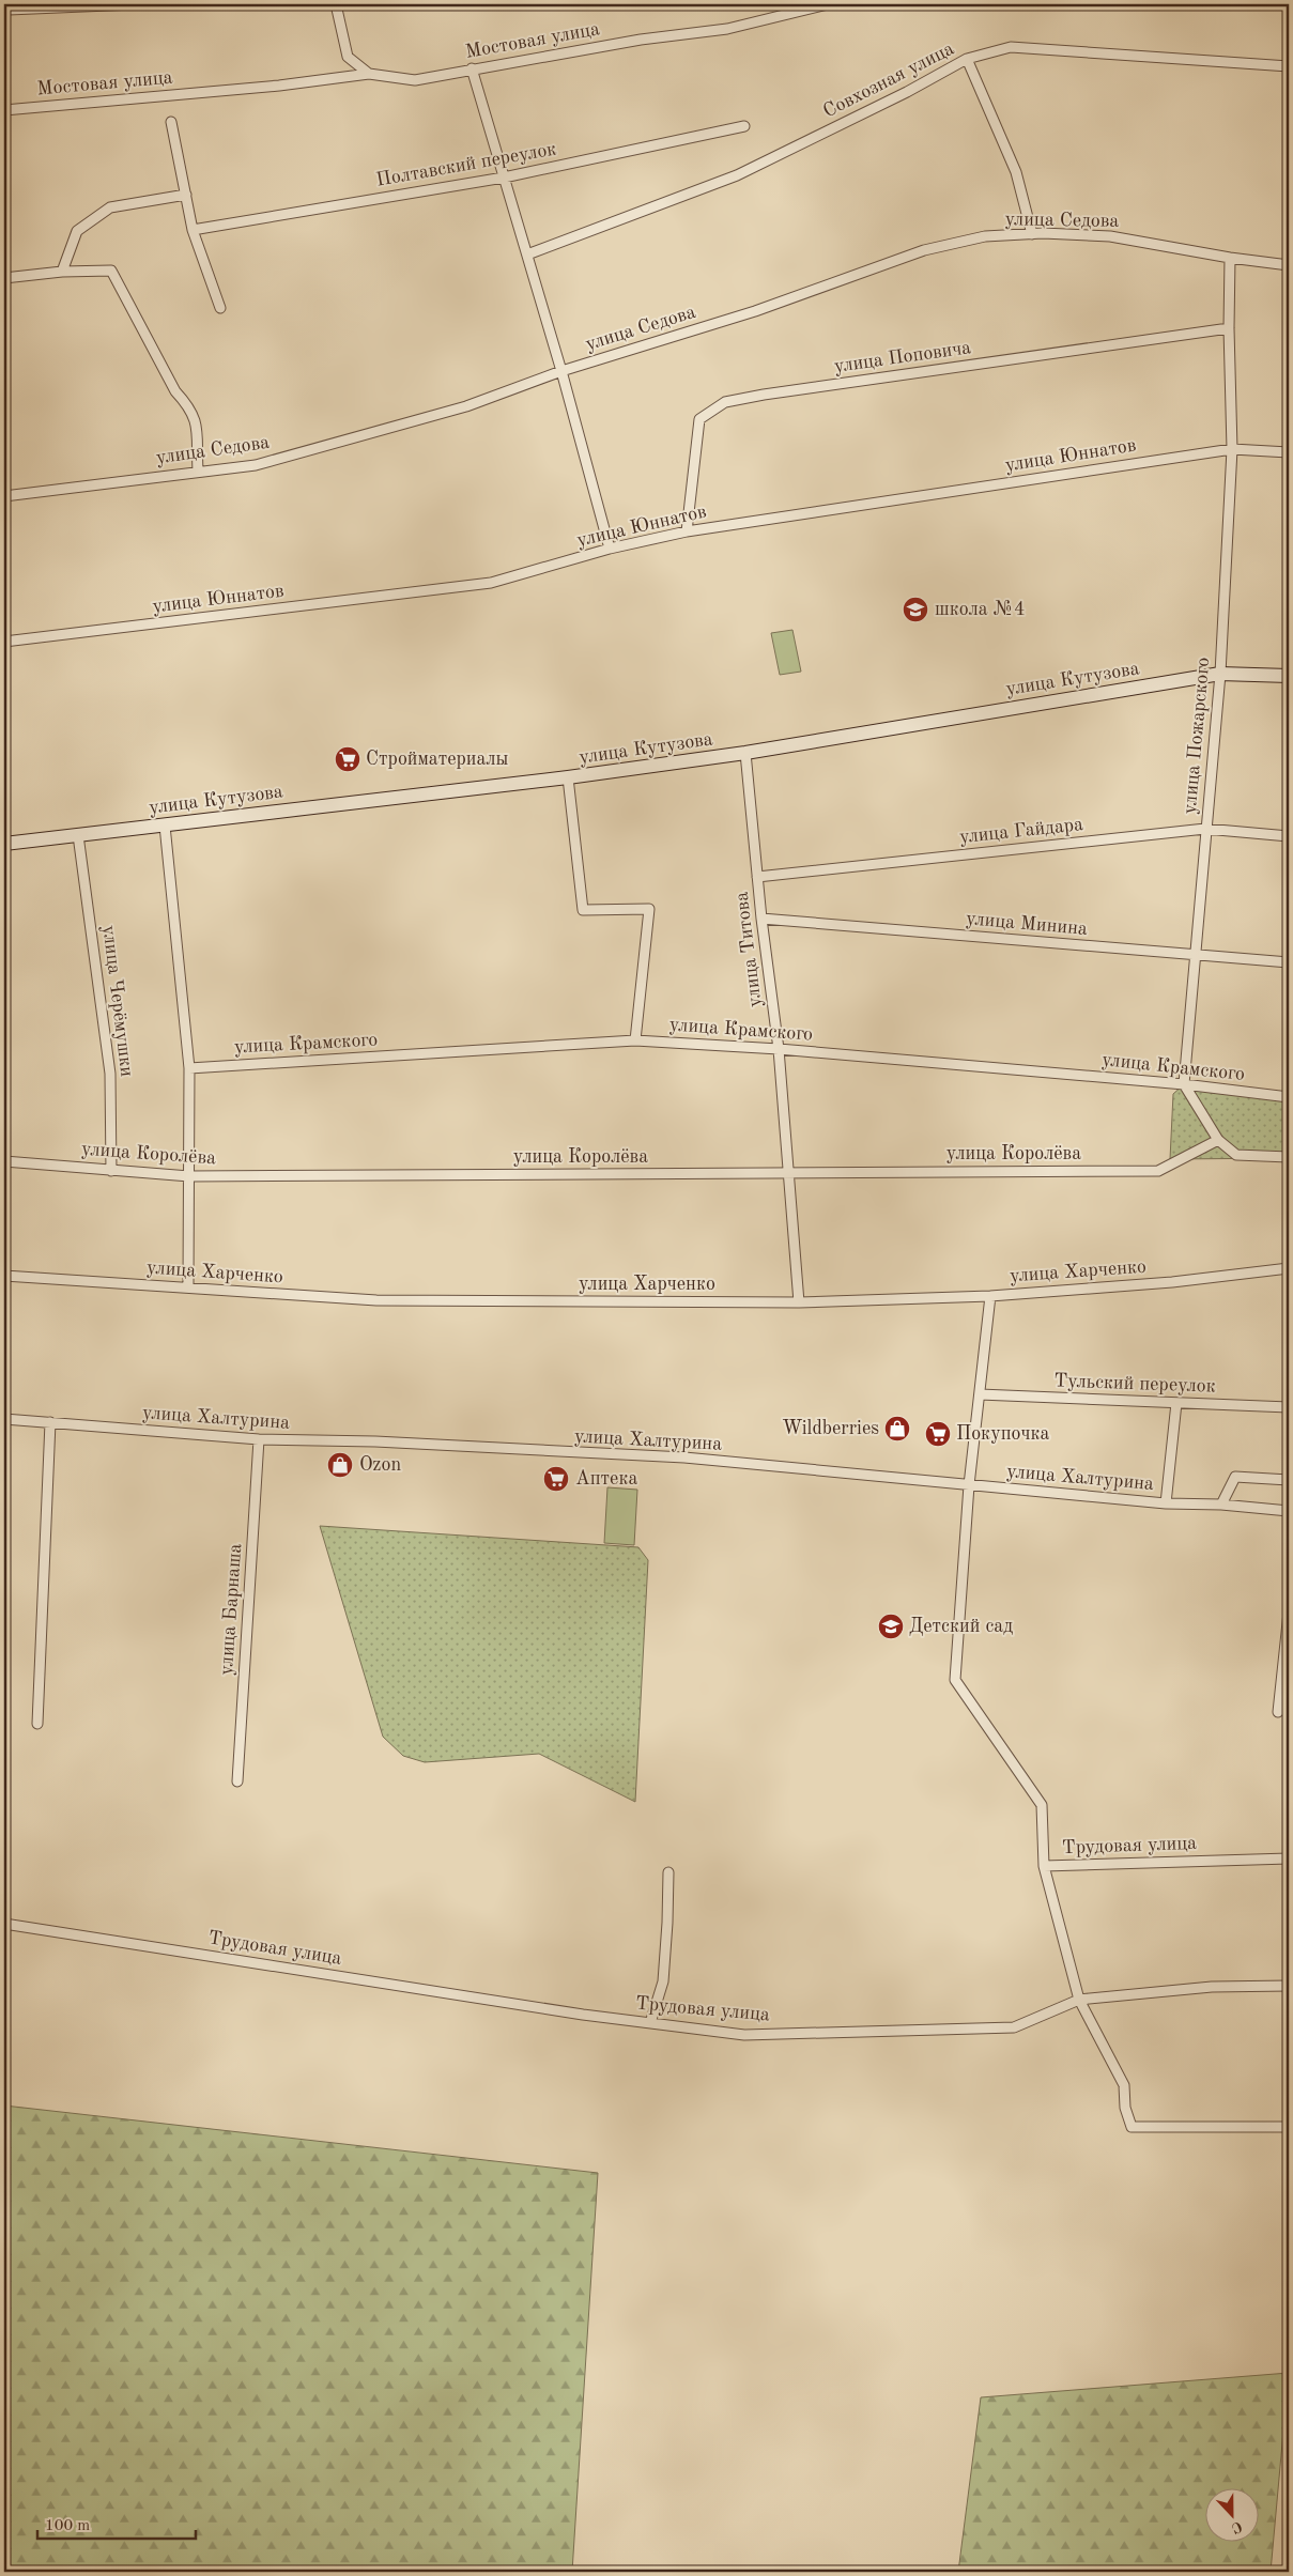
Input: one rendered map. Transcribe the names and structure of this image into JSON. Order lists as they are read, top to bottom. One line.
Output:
{"streets":{"main road":["улица Кутузова"],"street":["Мостовая улица","Совхозная улица","Полтавский переулок","улица Седова","улица Поповича","улица Юннатов","улица Пожарского","улица Гайдара","улица Минина","улица Титова","улица Черёмушки","улица Крамского","улица Королёва","улица Харченко","Тульский переулок","улица Халтурина","улица Барнаша","Трудовая улица"]},"crossings":[["улица Седова","улица Пожарского"],["улица Поповича","улица Юннатов"],["улица Поповича","улица Пожарского"],["улица Юннатов","улица Пожарского"],["улица Кутузова","улица Пожарского"],["улица Кутузова","улица Титова"],["улица Кутузова","улица Черёмушки"],["улица Пожарского","улица Гайдара"],["улица Пожарского","улица Минина"],["улица Пожарского","улица Крамского"],["улица Гайдара","улица Титова"],["улица Минина","улица Титова"],["улица Титова","улица Крамского"],["улица Титова","улица Королёва"],["улица Титова","улица Харченко"],["улица Черёмушки","улица Королёва"],["улица Халтурина","улица Барнаша"]],"places":{"school or university":["школа №4","Детский сад"],"supermarket":["Стройматериалы","Покупочка","Аптека"],"shop":["Wildberries","Ozon"]},"scale_bar":"100 m","north":"bottom"}
